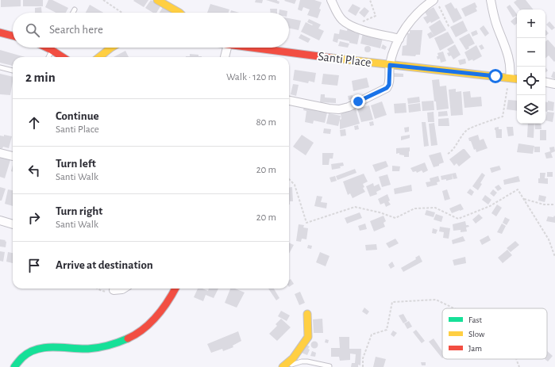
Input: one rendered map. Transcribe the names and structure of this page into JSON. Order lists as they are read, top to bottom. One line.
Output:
{"streets":{"street":["Santi Place"]},"legend":["Fast","Slow","Jam"],"page":{"map_buttons":["+","−"],"search":"Search here","heading":["2 min","Walk · 120 m"],"list":[["Continue","Santi Place","80 m"],["Turn left","Santi Walk","20 m"],["Turn right","Santi Walk","20 m"],"Arrive at destination"]}}
